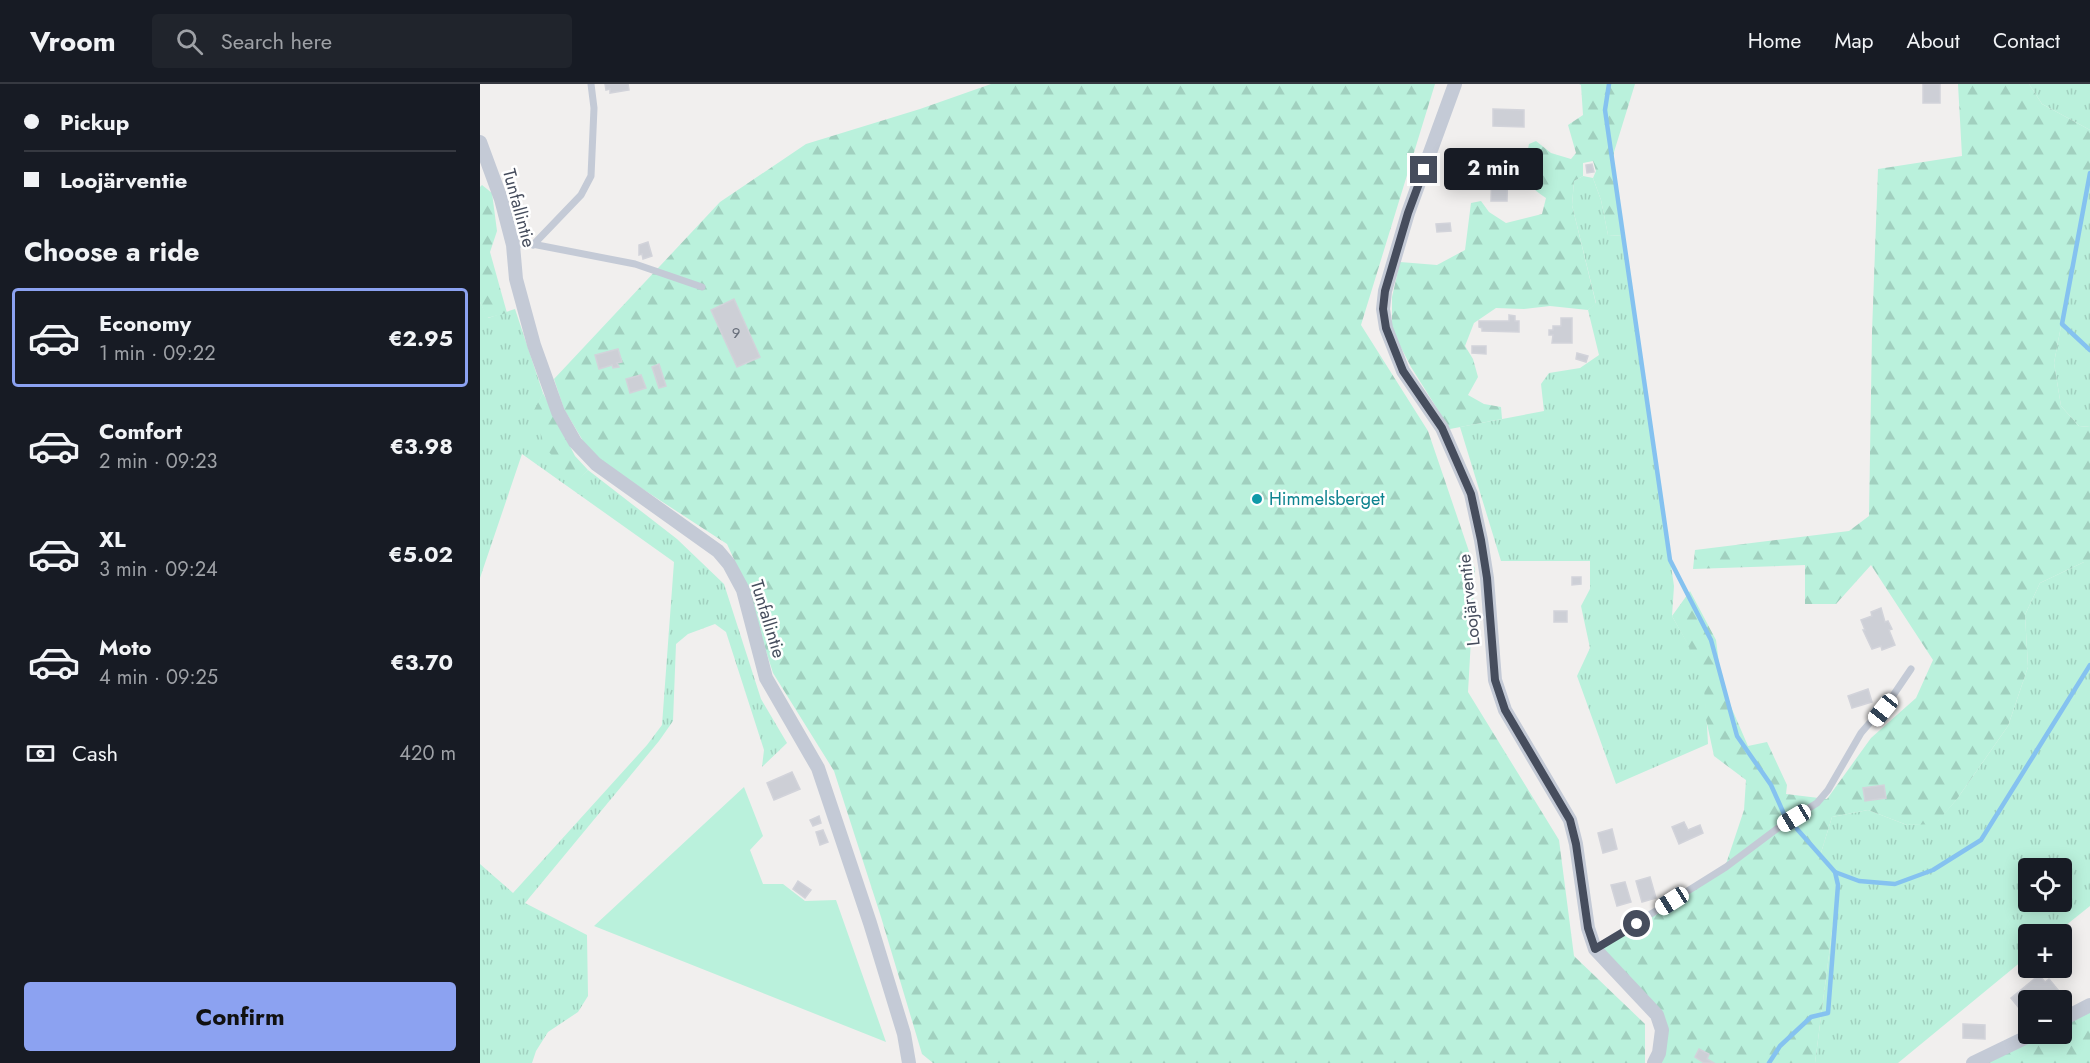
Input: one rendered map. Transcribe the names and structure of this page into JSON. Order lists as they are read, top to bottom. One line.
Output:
{"streets":{"street":["Tunfallintie","Loojärventie"]},"places":["Himmelsberget"],"house_numbers":["9"],"page":{"header":"Vroom","search":"Search here","nav":["Home","Map","About","Contact"],"banner":["Pickup","Loojärventie"],"bubble":"2 min","heading":"Choose a ride","list":[{"name":"Economy","note":"1 min · 09:22","value":"€2.95"},{"name":"Comfort","note":"2 min · 09:23","value":"€3.98"},{"name":"XL","note":"3 min · 09:24","value":"€5.02"},{"name":"Moto","note":"4 min · 09:25","value":"€3.70"}],"pay":["Cash","420 m"],"map_buttons":["+","−"],"buttons":"Confirm"}}
